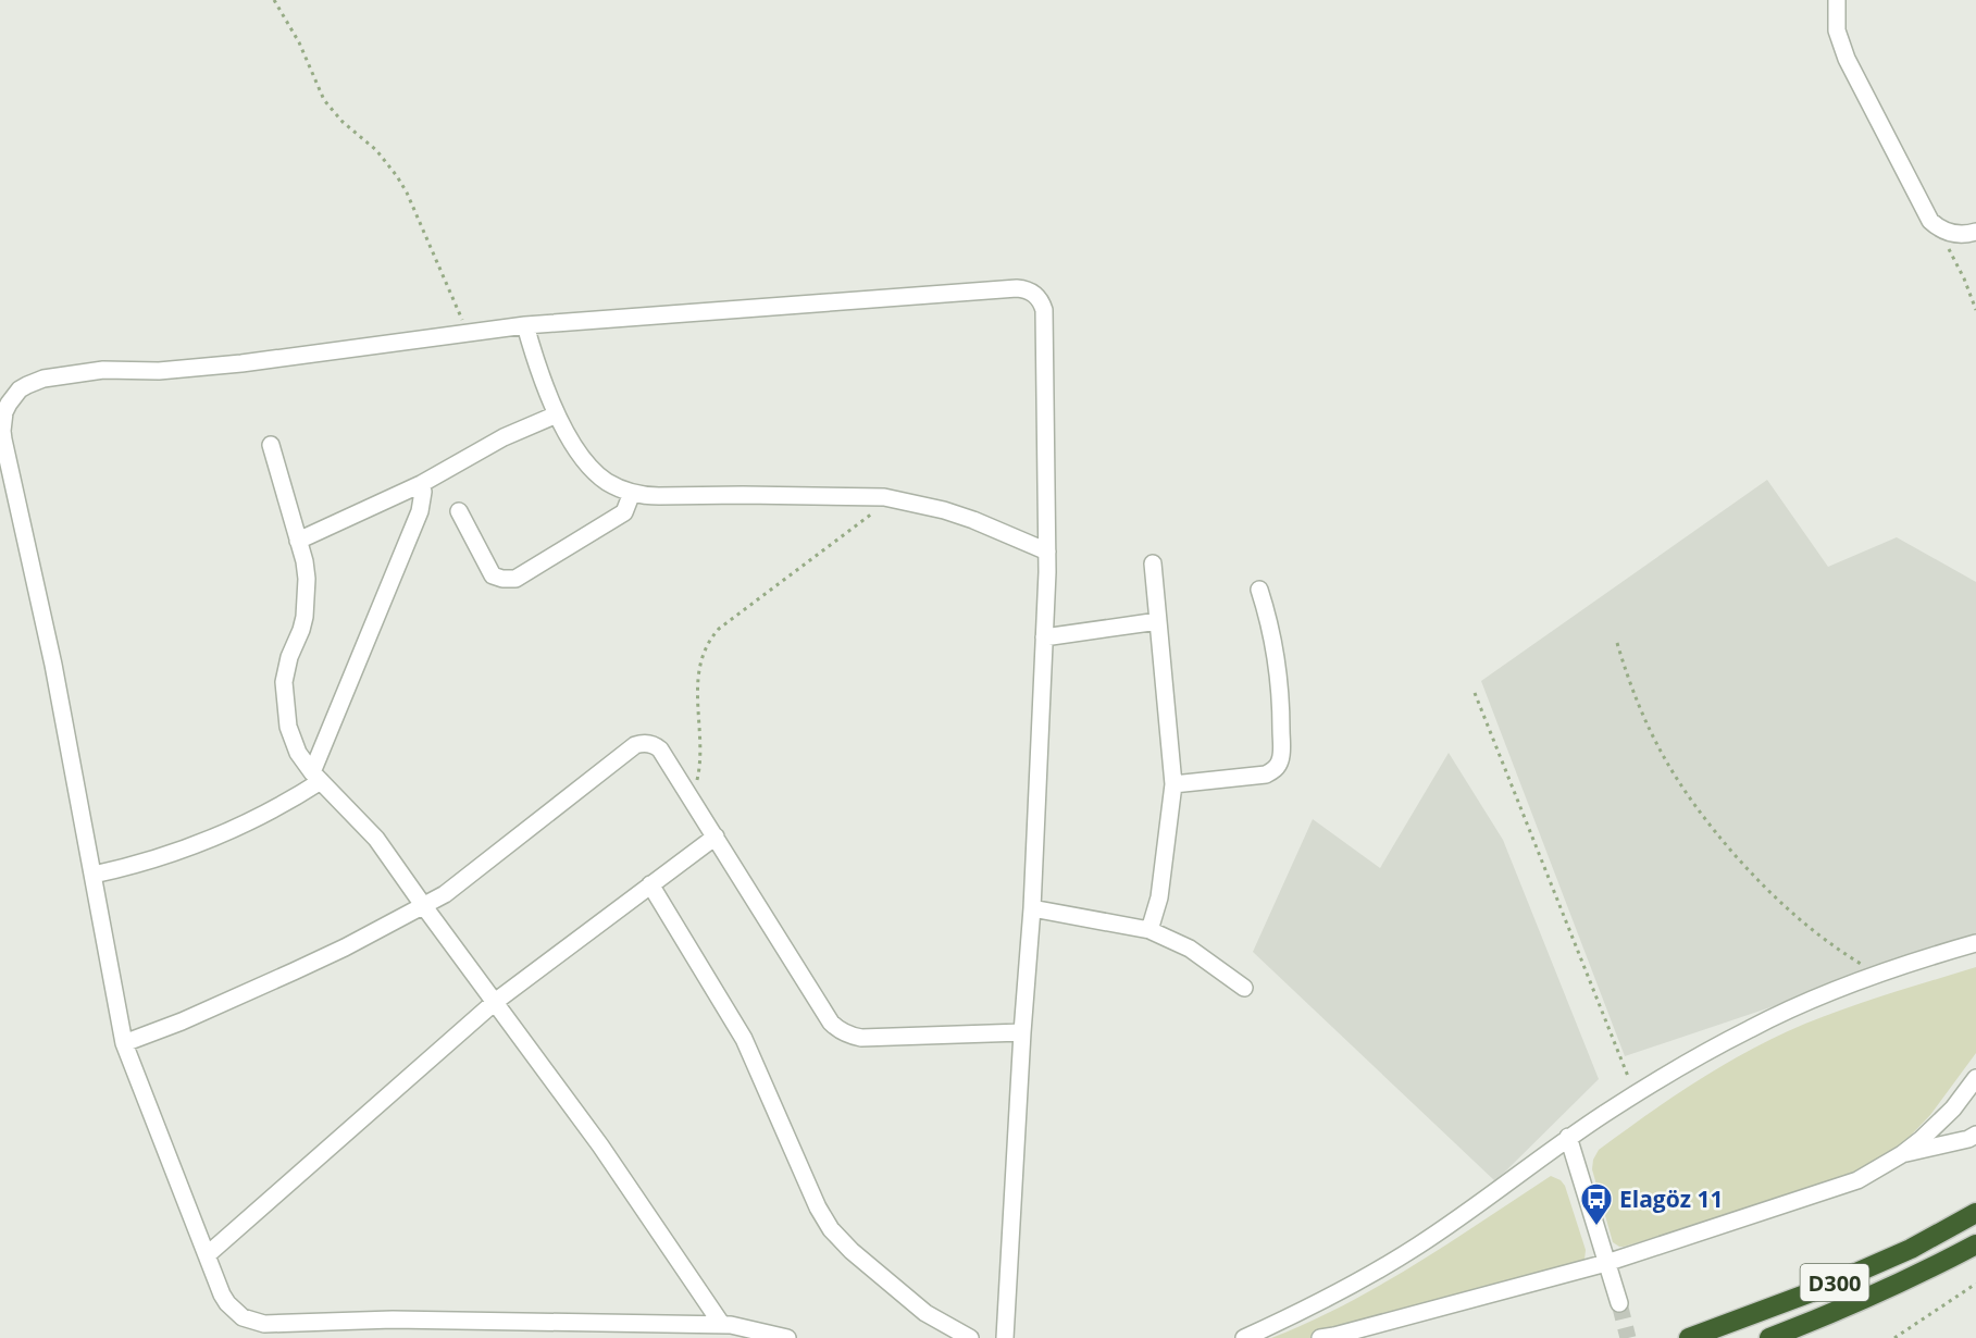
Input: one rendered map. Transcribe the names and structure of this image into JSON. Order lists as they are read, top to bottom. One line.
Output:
{"streets":{"highway":["D300"]},"places":{"bus stop":["Elagöz 11"]}}
